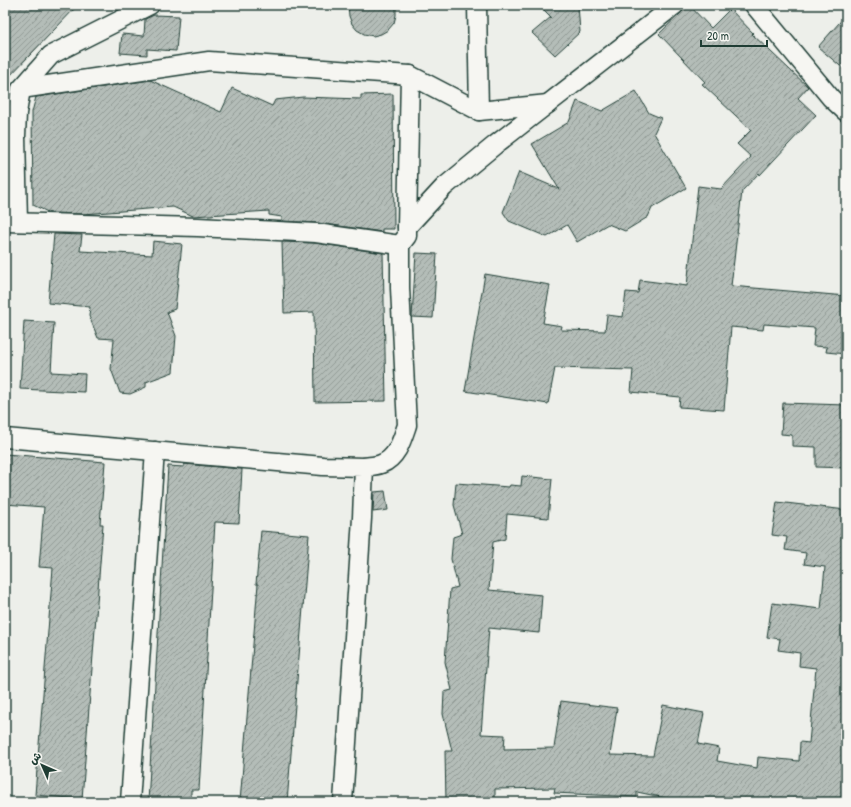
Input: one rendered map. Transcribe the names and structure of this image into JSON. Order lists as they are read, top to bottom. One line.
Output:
{"scale_bar":"20 m","north":"top left"}
